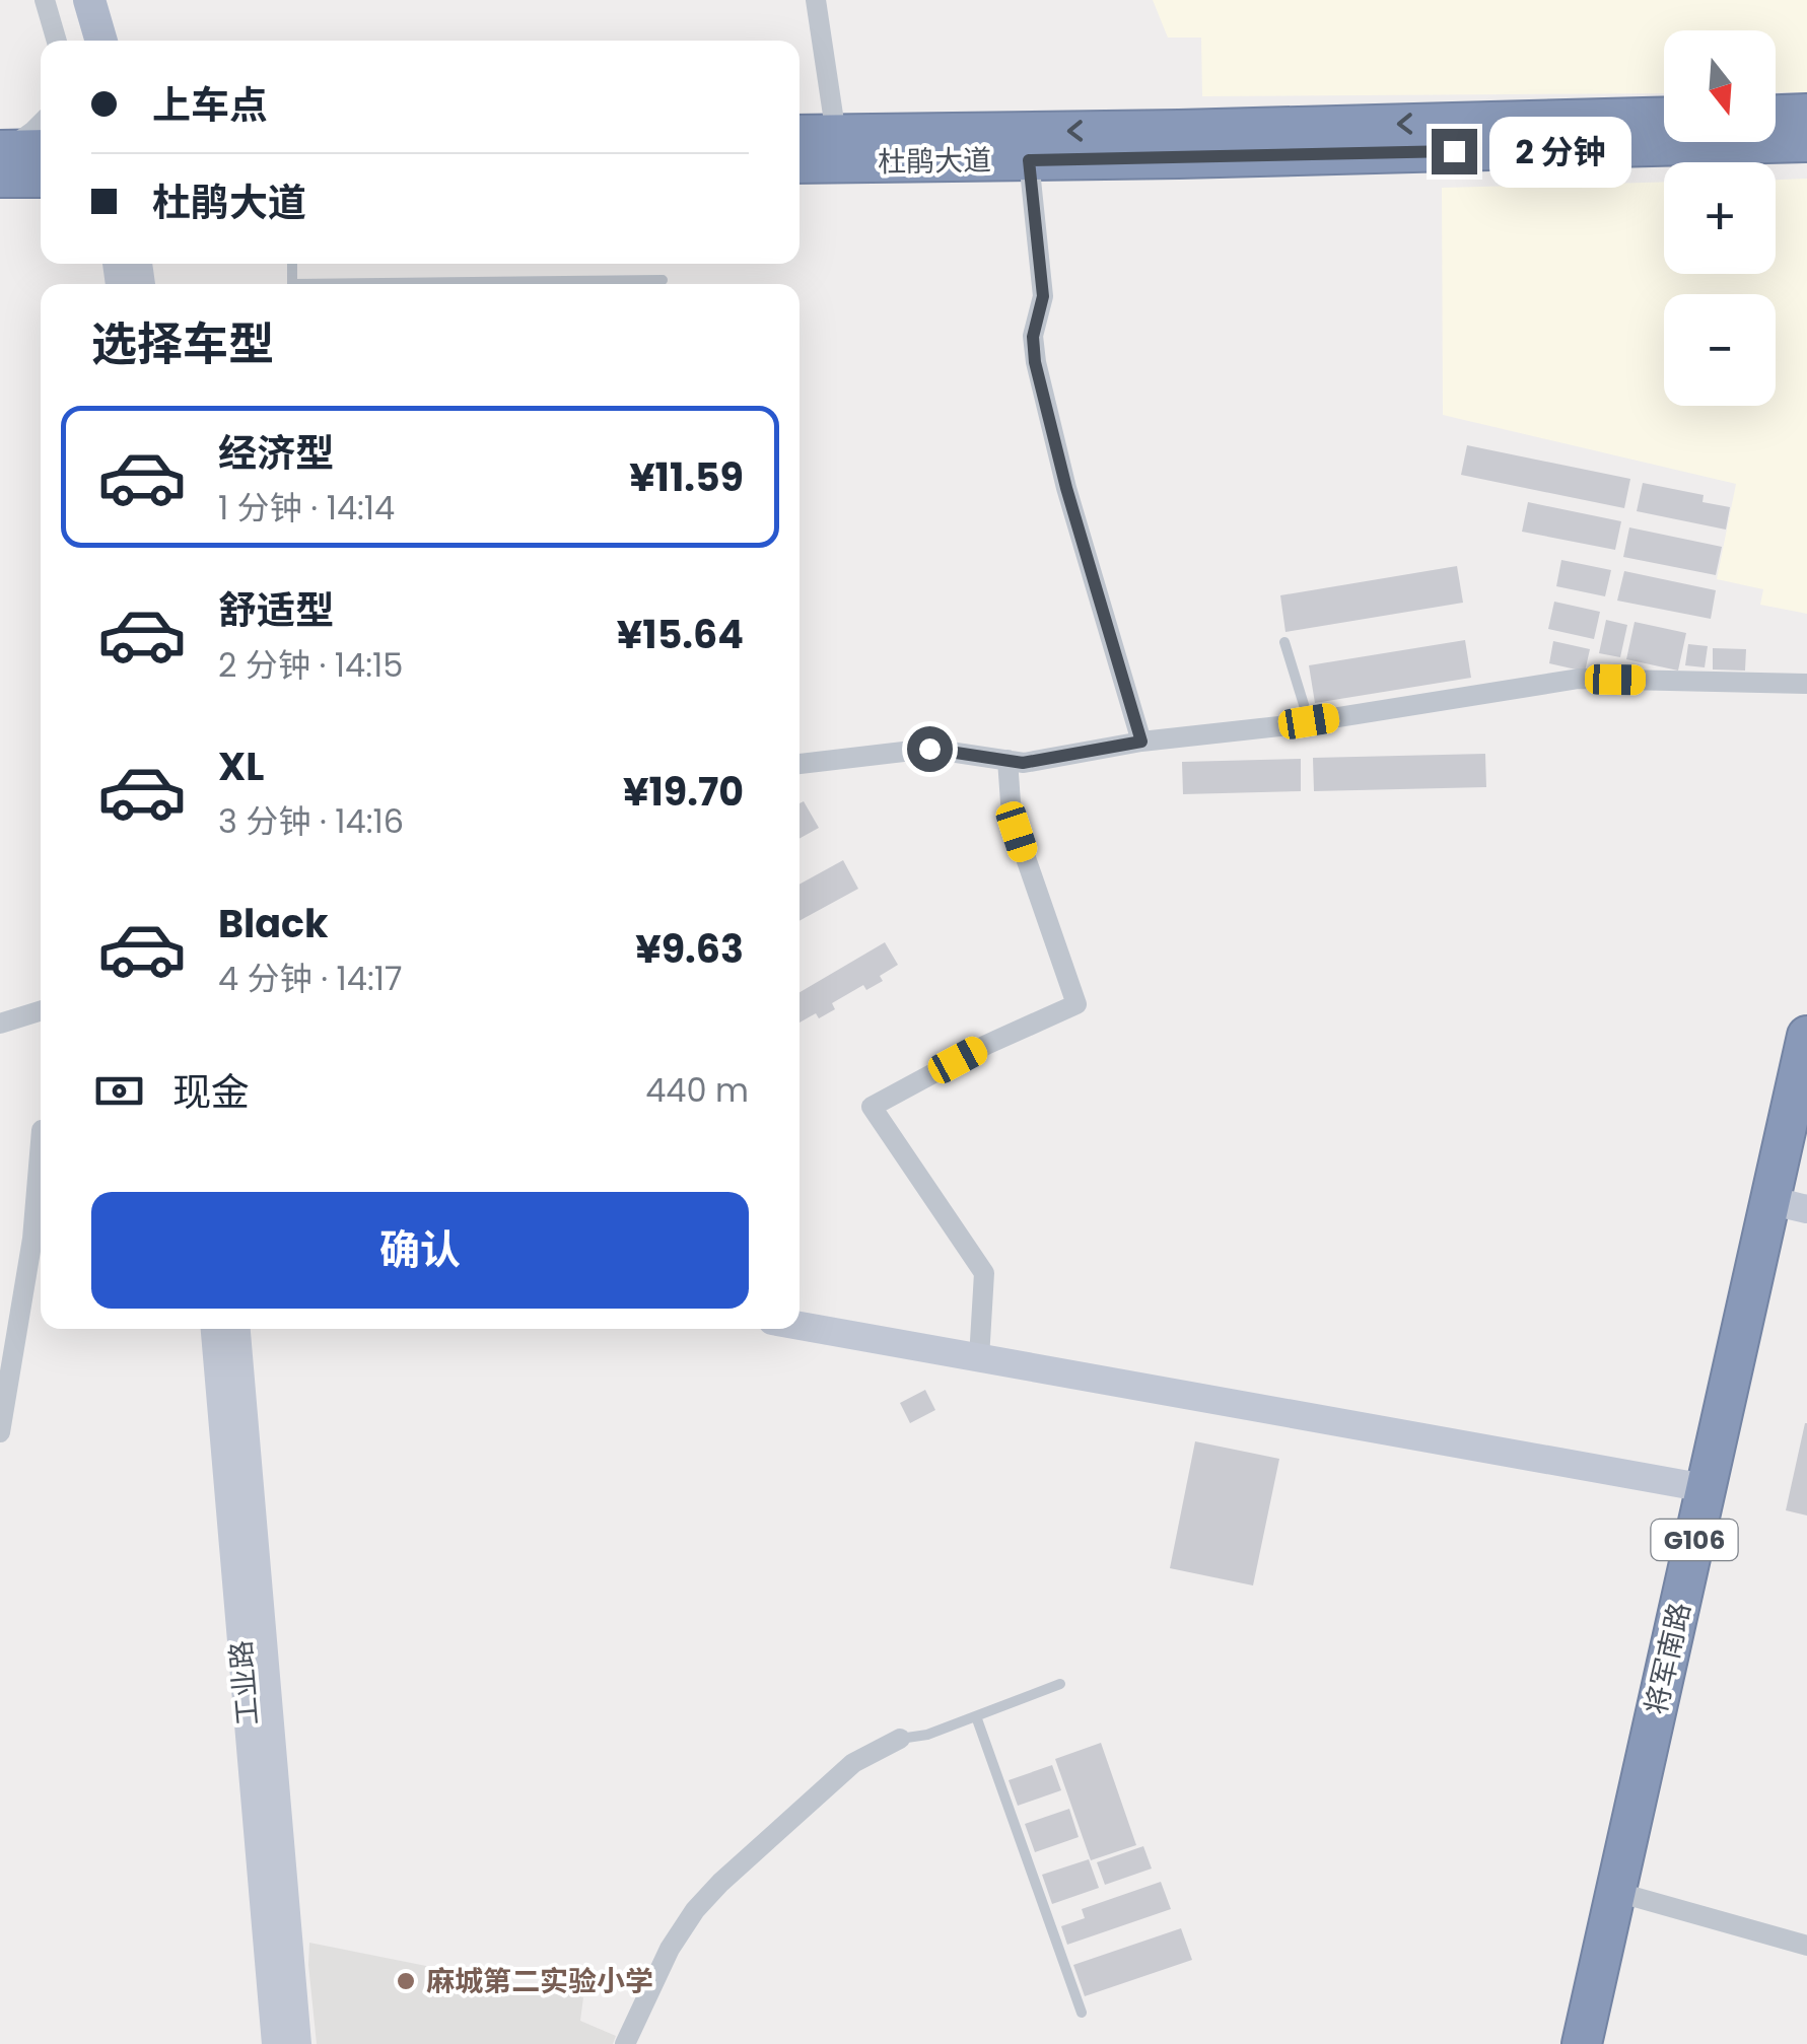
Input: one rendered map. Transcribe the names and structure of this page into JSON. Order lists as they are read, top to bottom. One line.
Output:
{"streets":{"highway":["杜鹃大道","G106","将军南路"],"main road":["工业路"]},"places":["麻城第二实验小学"],"north":"bottom","page":{"map_buttons":["+","−"],"banner":["上车点","杜鹃大道"],"bubble":"2 分钟","heading":"选择车型","list":[{"name":"经济型","note":"1 分钟 · 14:14","value":"¥11.59"},{"name":"舒适型","note":"2 分钟 · 14:15","value":"¥15.64"},{"name":"XL","note":"3 分钟 · 14:16","value":"¥19.70"},{"name":"Black","note":"4 分钟 · 14:17","value":"¥9.63"}],"pay":["现金","440 m"],"buttons":"确认"}}
